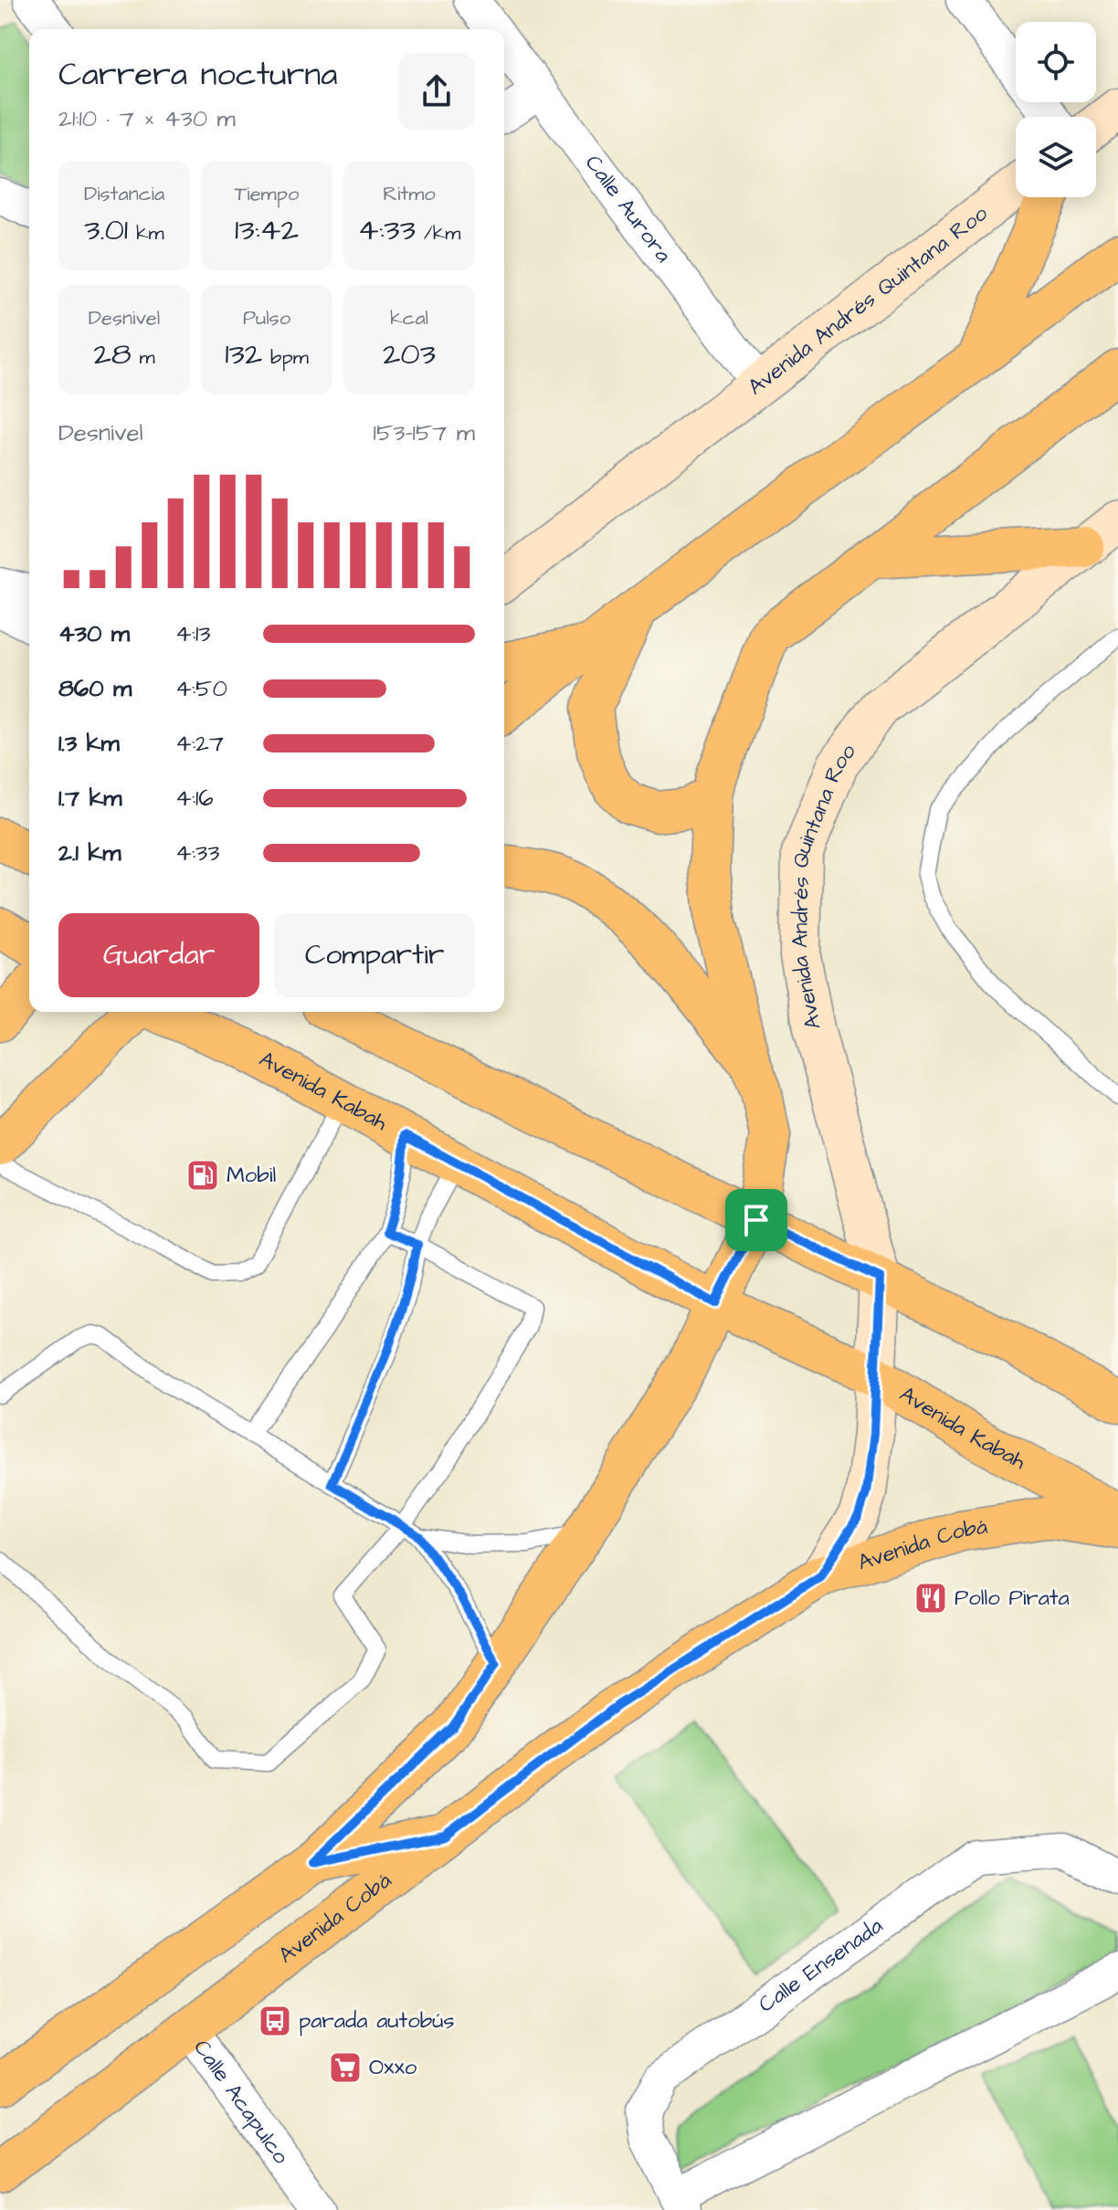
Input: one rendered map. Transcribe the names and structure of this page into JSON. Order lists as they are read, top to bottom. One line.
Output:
{"streets":{"main road":["Avenida Kabah","Avenida Cobá"],"street":["Calle Aurora","Avenida Andrés Quintana Roo","Calle Ensenada","Calle Acapulco"]},"crossings":[["Calle Aurora","Avenida Andrés Quintana Roo"],["Avenida Andrés Quintana Roo","Avenida Kabah"],["Avenida Andrés Quintana Roo","Avenida Cobá"],["Avenida Cobá","Calle Acapulco"]],"places":{"fuel station":["Mobil"],"restaurant":["Pollo Pirata"],"bus stop":["parada autobús"],"supermarket":["Oxxo"]},"page":{"heading":["Carrera nocturna","21:10 · 7 × 430 m"],"stats":[["Distancia","3.01 km"],["Tiempo","13:42"],["Ritmo","4:33 /km"],["Desnivel","28 m"],["Pulso","132 bpm"],["kcal","203"]],"chart":["Desnivel","153–157 m"],"list":[{"name":"430 m","note":"4:13"},{"name":"860 m","note":"4:50"},{"name":"1.3 km","note":"4:27"},{"name":"1.7 km","note":"4:16"},{"name":"2.1 km","note":"4:33"}],"buttons":["Guardar","Compartir"]}}
